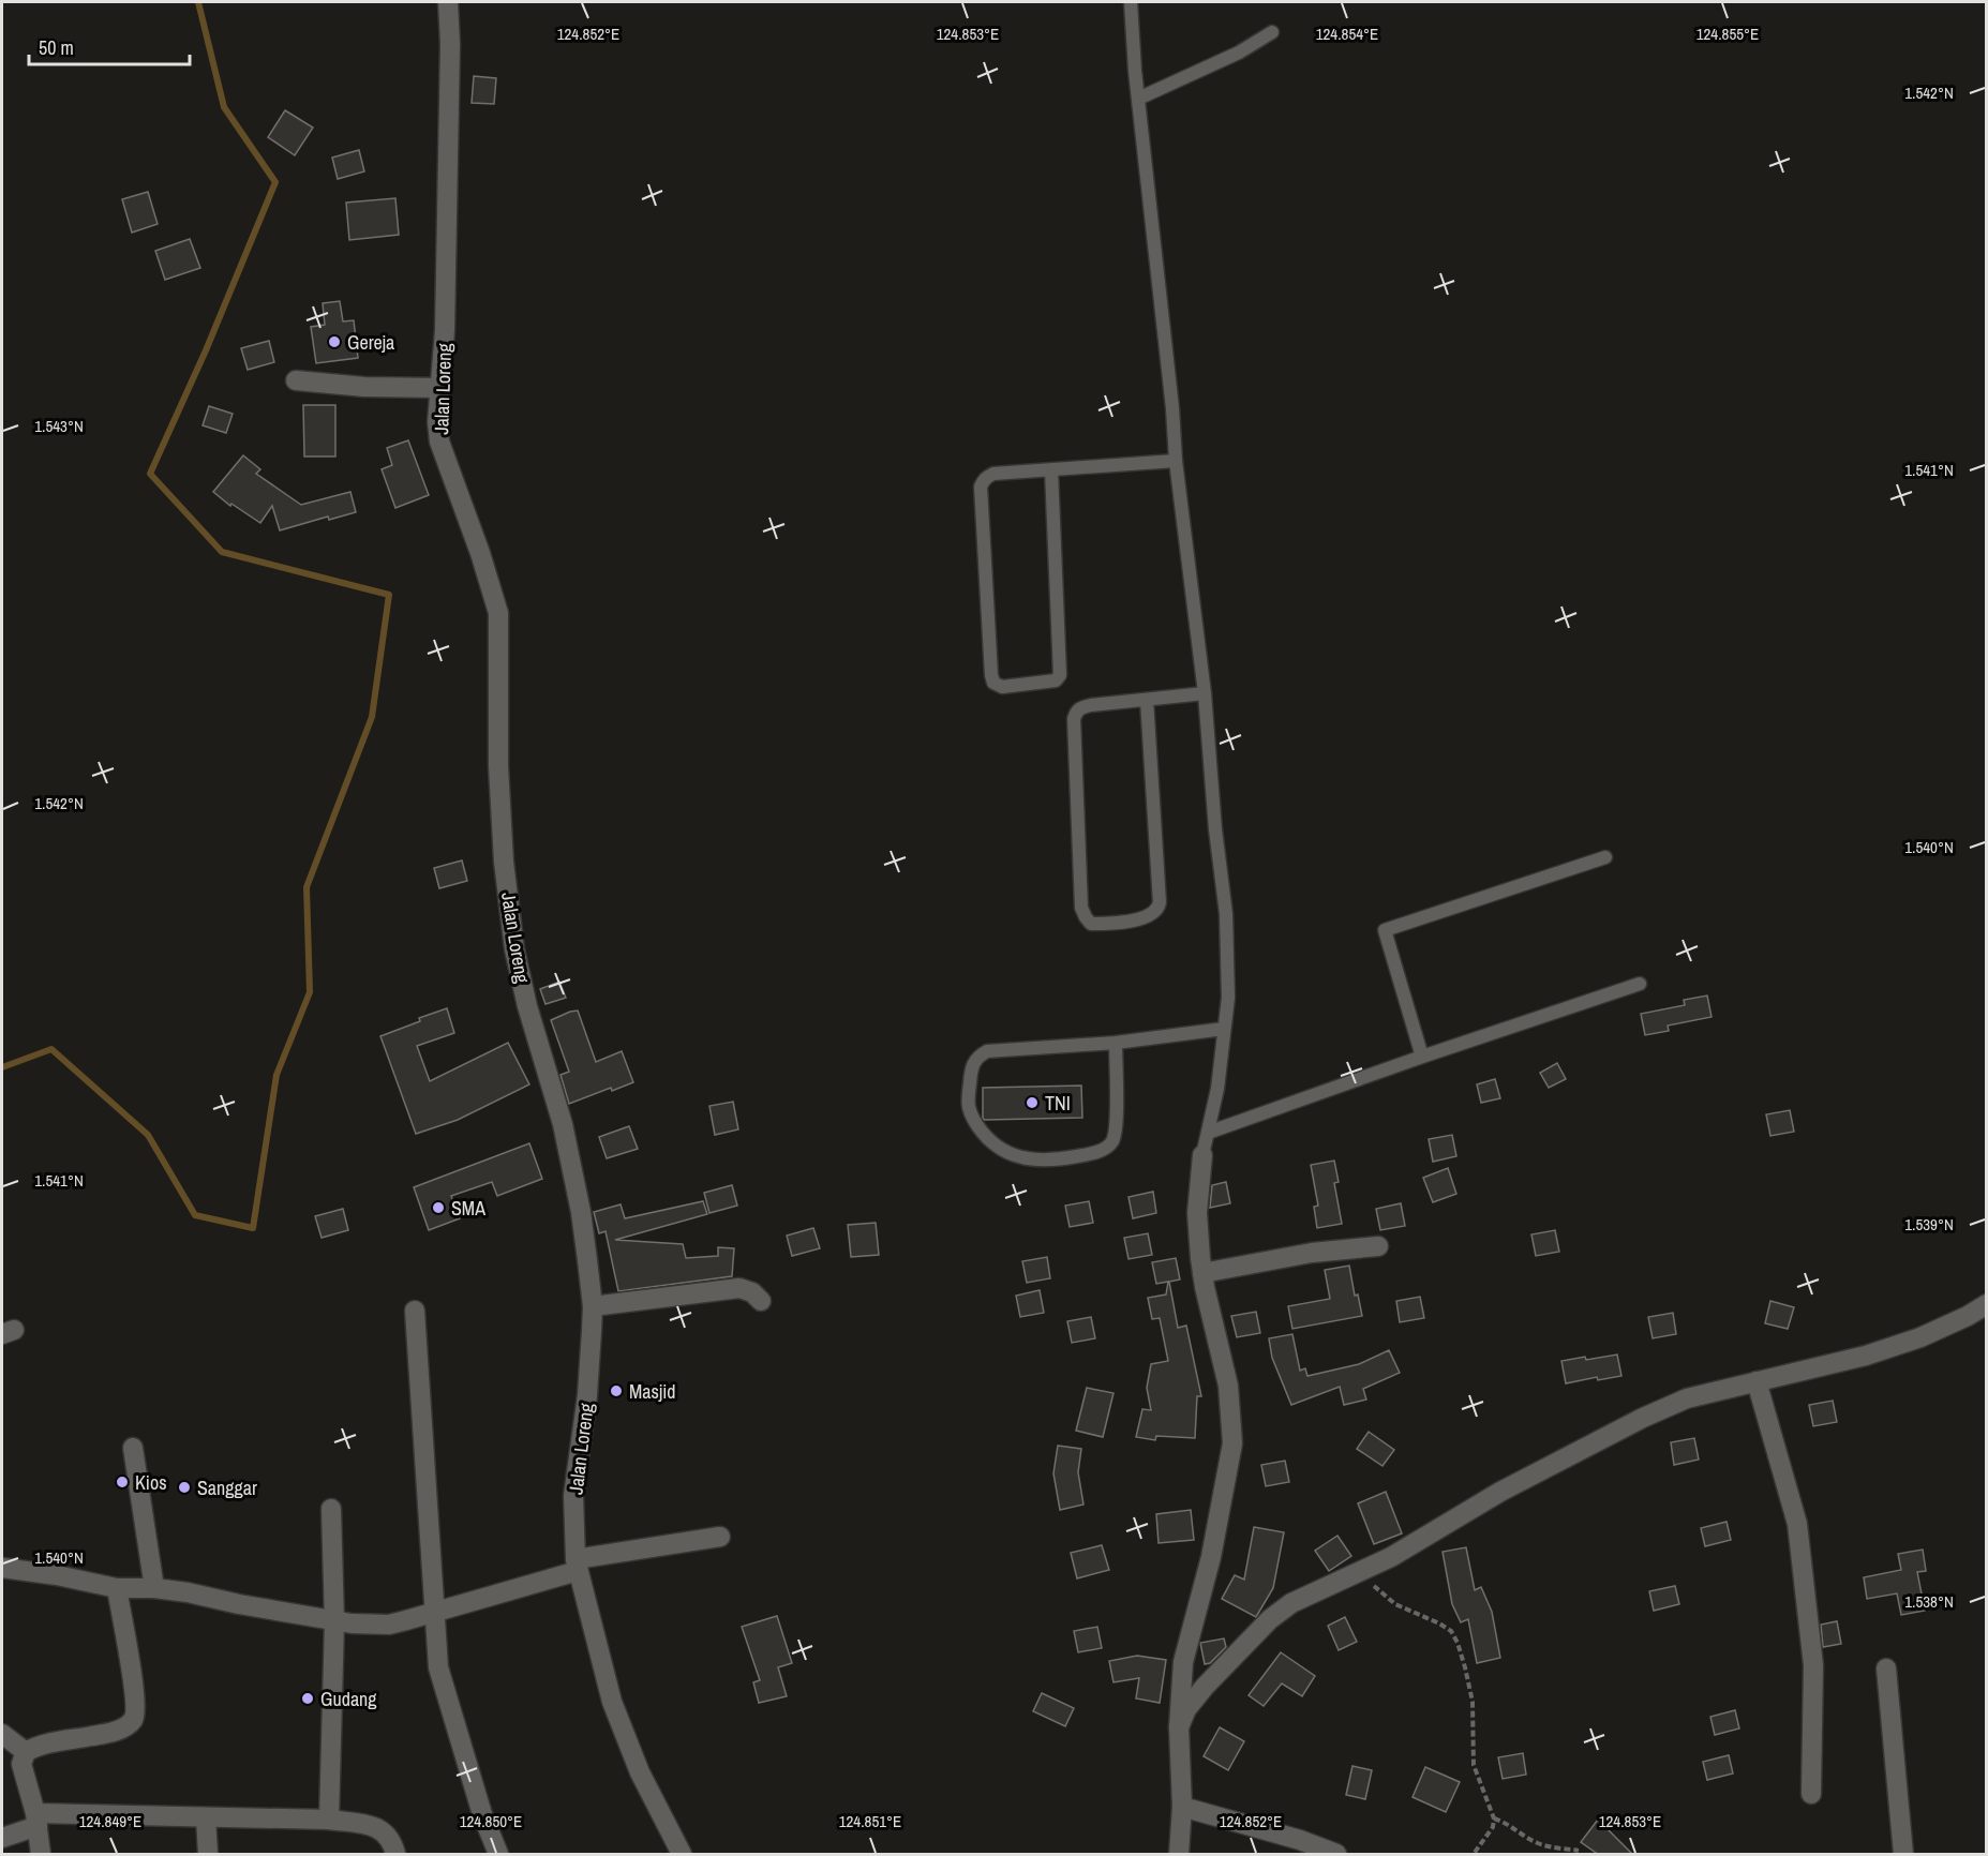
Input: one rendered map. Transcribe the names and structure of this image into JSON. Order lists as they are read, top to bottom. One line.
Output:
{"streets":{"street":["Jalan Loreng"]},"places":["Gereja","TNI","SMA","Masjid","Kios","Sanggar","Gudang"],"scale_bar":"50 m","coordinates":["124.853°E","124.852°E","124.854°E","124.855°E","1.542°N","1.543°N","1.541°N","1.540°N","1.539°N","1.538°N","124.849°E","124.850°E","124.851°E"]}
